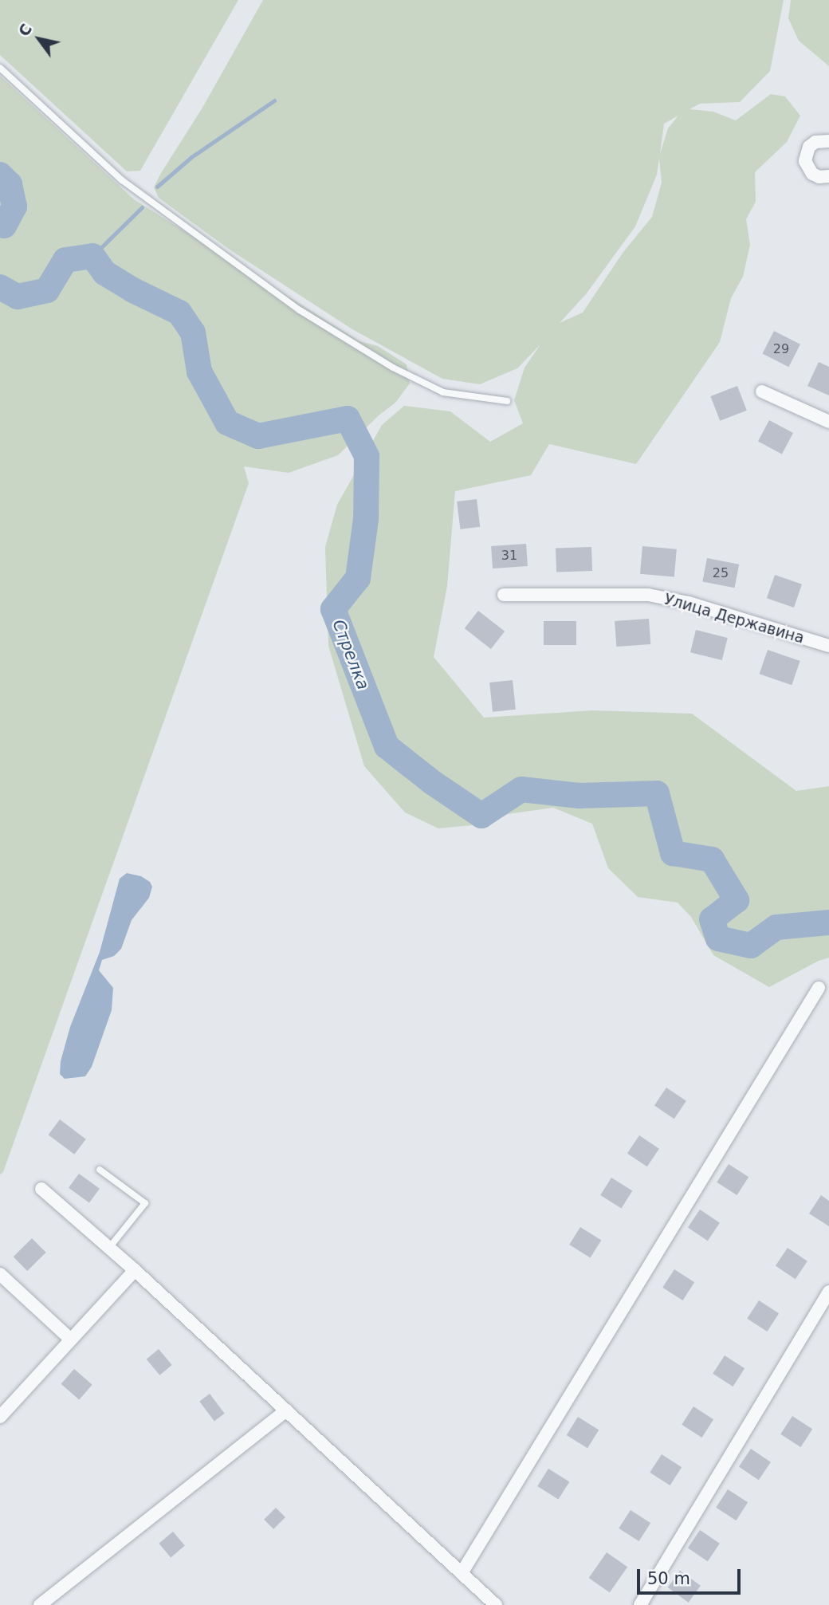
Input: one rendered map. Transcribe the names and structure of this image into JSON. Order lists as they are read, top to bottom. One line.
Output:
{"streets":{"street":["Улица Державина"]},"water":["Стрелка"],"house_numbers":["29","31","25"],"scale_bar":"50 m","north":"top left"}
